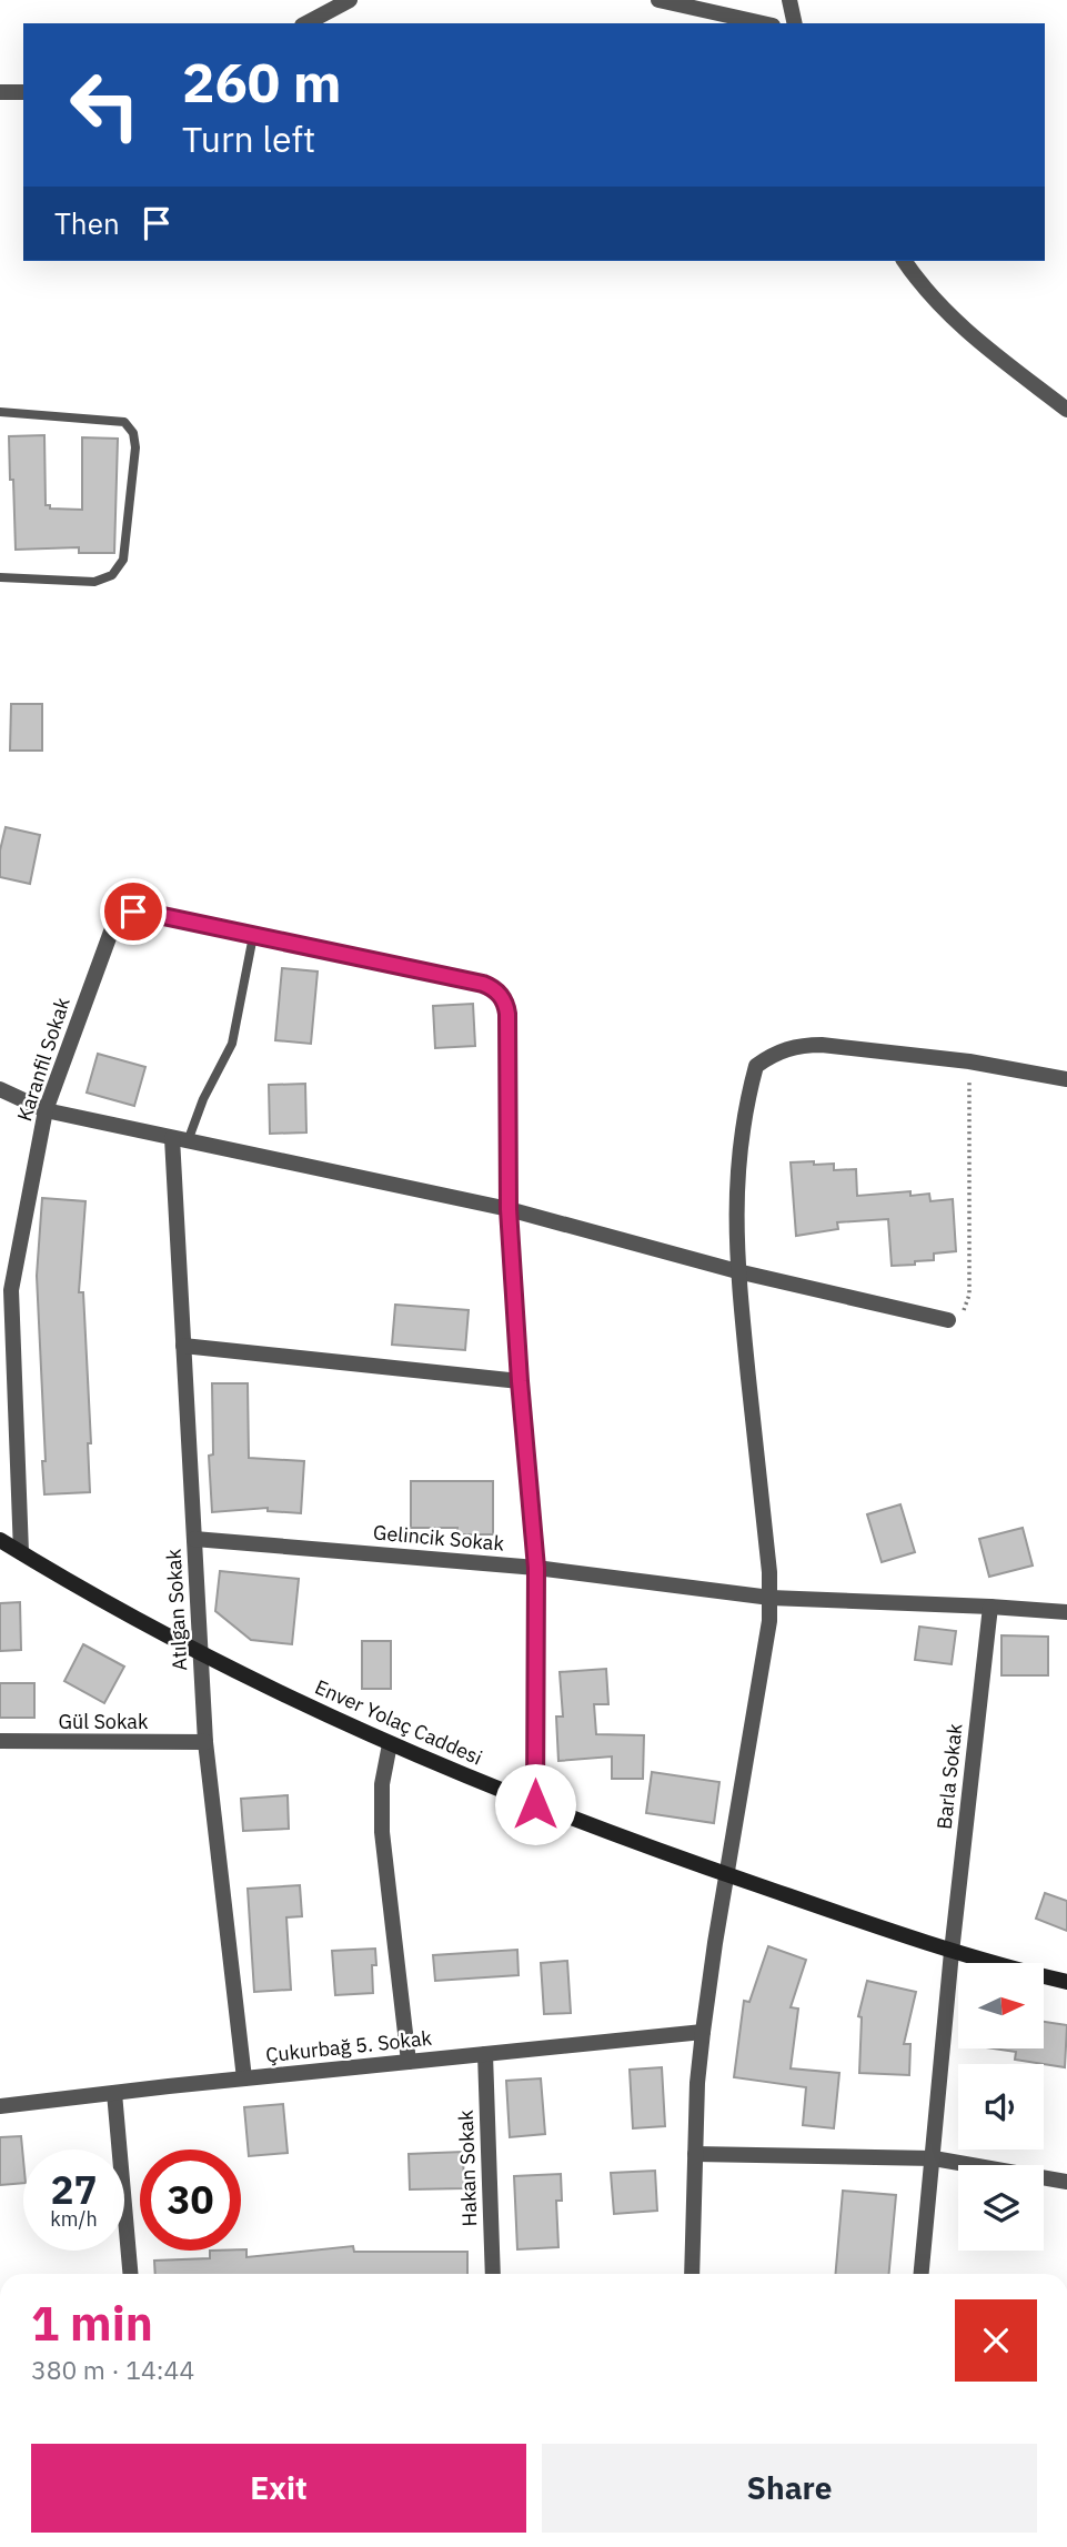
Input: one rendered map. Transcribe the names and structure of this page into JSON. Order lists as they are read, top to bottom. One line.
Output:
{"streets":{"street":["Karanfil Sokak","Gelincik Sokak","Atılgan Sokak","Gül Sokak","Enver Yolaç Caddesi","Barla Sokak","Çukurbağ 5. Sokak","Hakan Sokak"]},"crossings":[["Karanfil Sokak","Enver Yolaç Caddesi"],["Gelincik Sokak","Atılgan Sokak"],["Gelincik Sokak","Barla Sokak"],["Atılgan Sokak","Gül Sokak"],["Atılgan Sokak","Enver Yolaç Caddesi"],["Atılgan Sokak","Çukurbağ 5. Sokak"],["Enver Yolaç Caddesi","Barla Sokak"],["Çukurbağ 5. Sokak","Hakan Sokak"]],"north":"right","page":{"turn":["260 m","Turn left"],"then":"Then","speed":"27 km/h","limit":"30","heading":["1 min","380 m · 14:44"],"buttons":["Exit","Share"]}}
